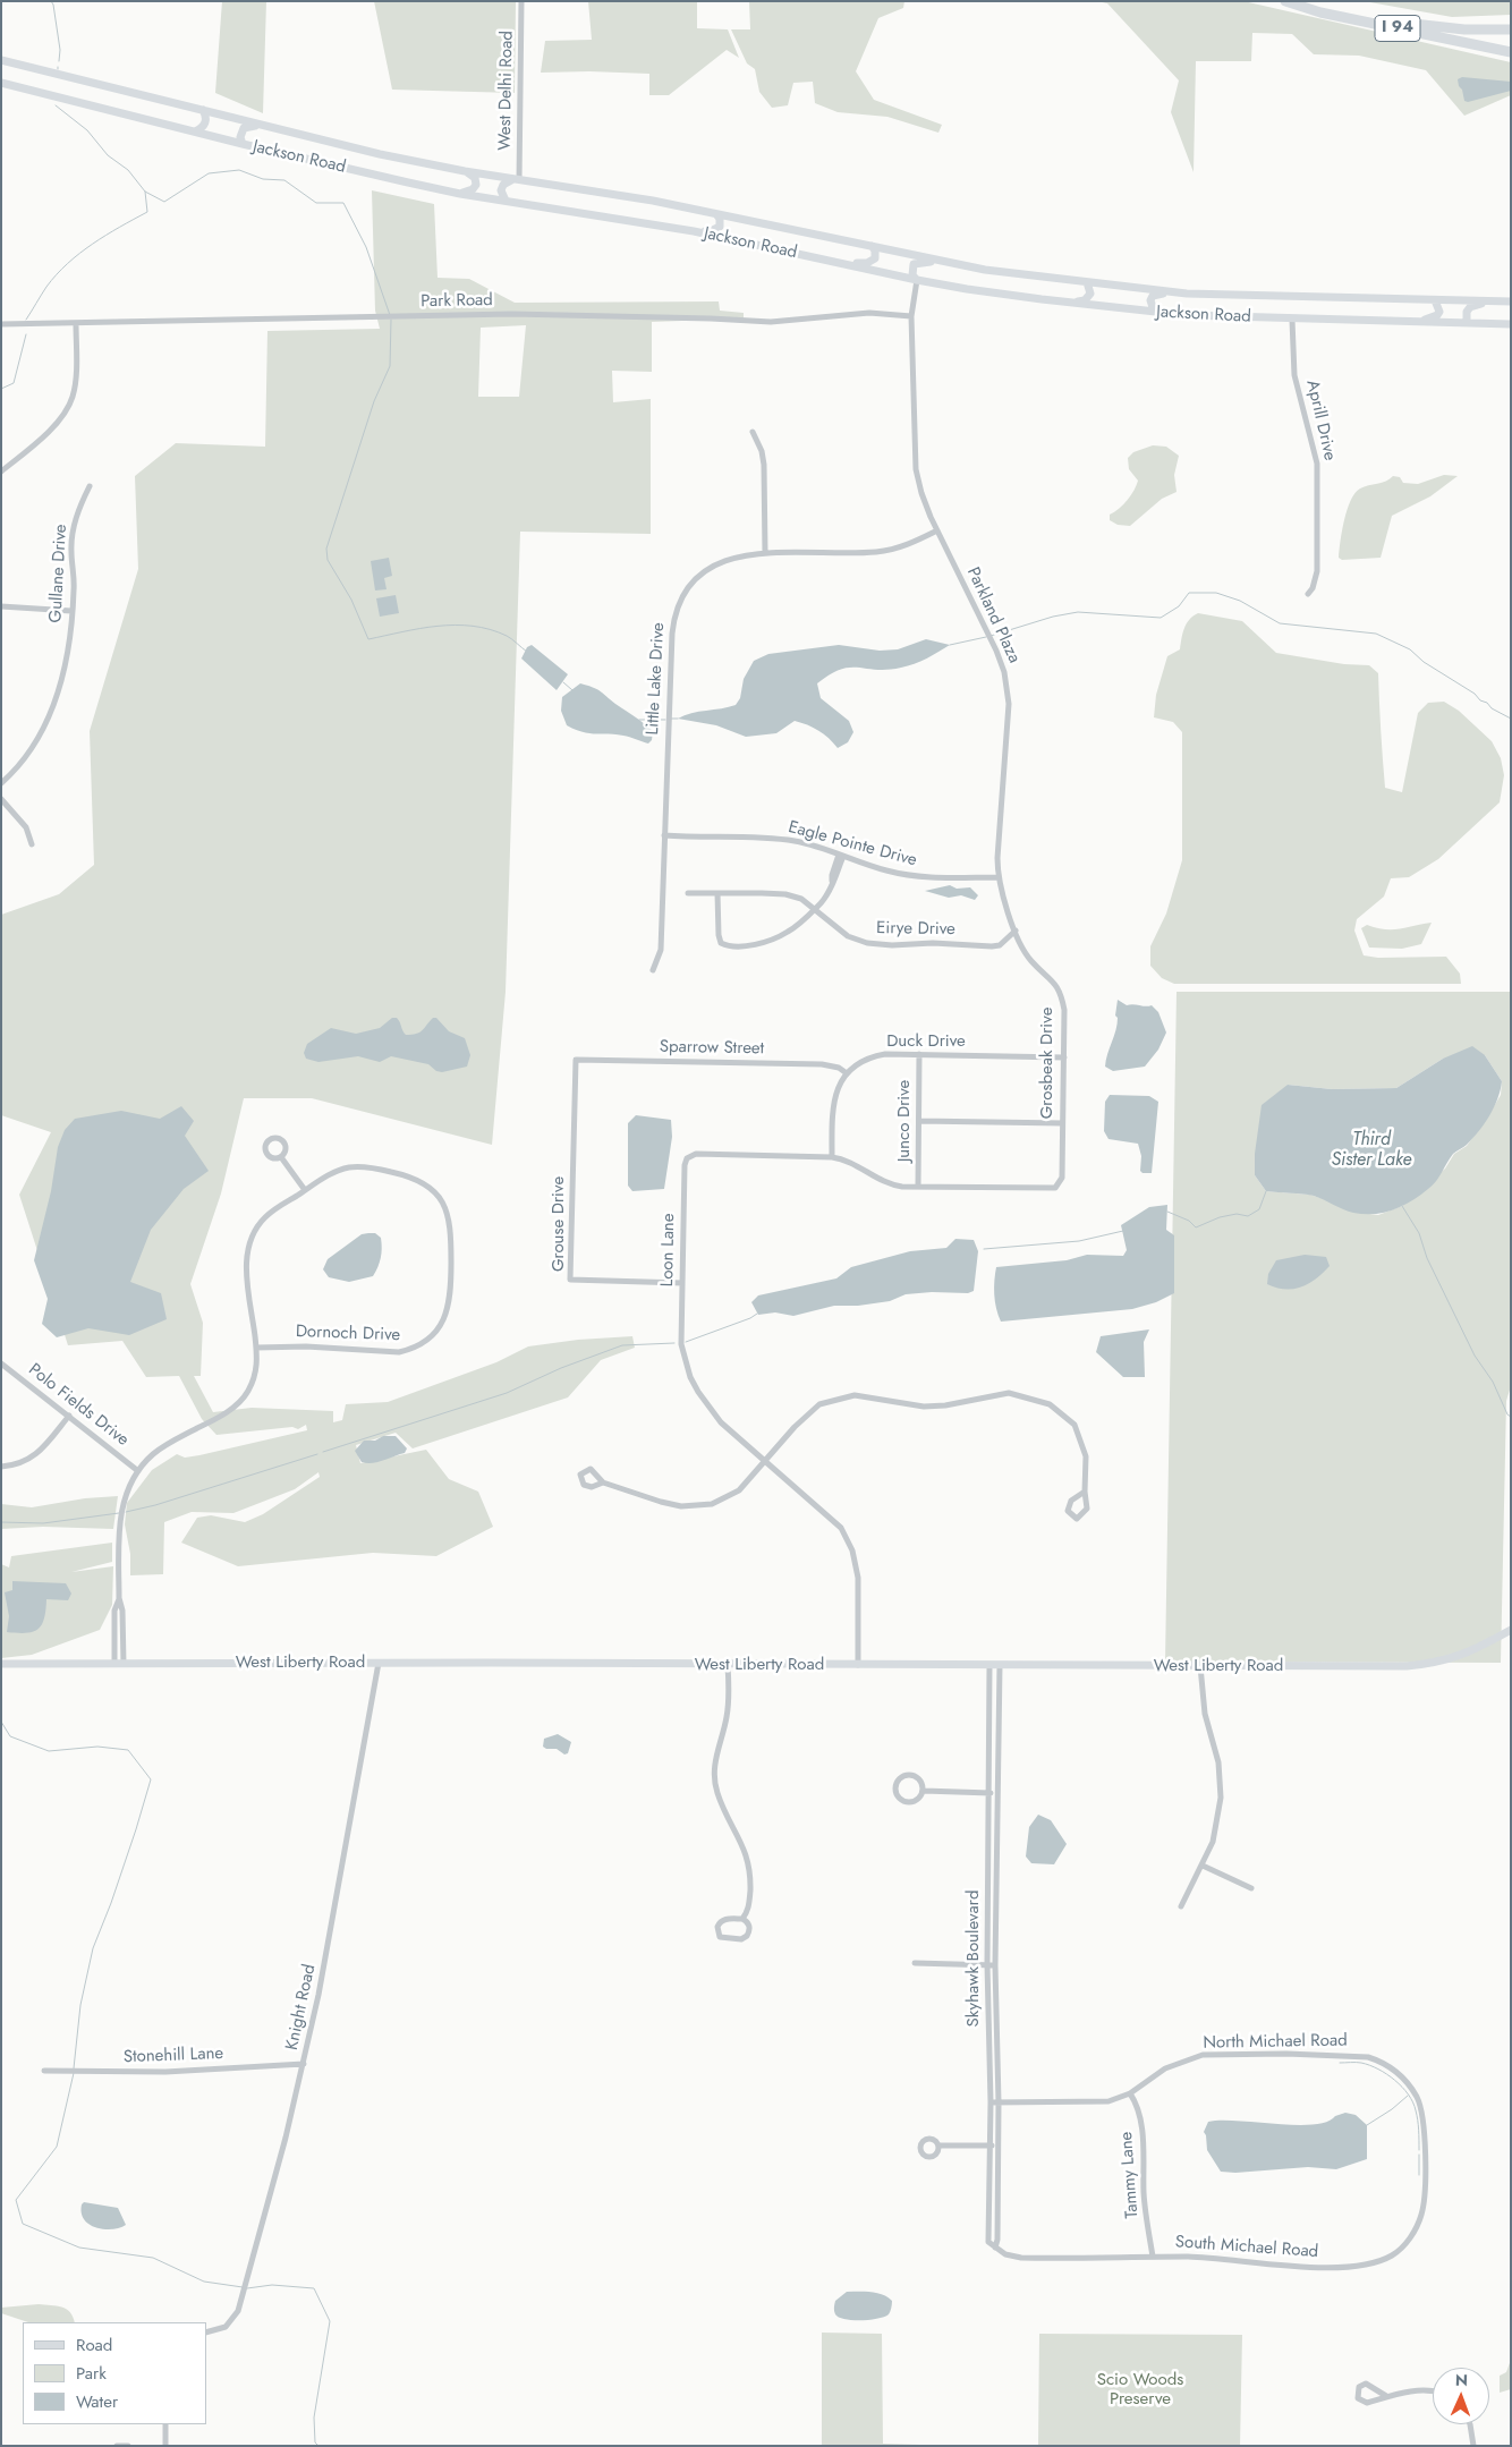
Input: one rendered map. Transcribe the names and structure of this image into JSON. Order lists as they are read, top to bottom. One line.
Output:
{"streets":{"highway":["I 94"],"main road":["Jackson Road","West Liberty Road"],"street":["West Delhi Road","Park Road","Aprill Drive","Gullane Drive","Parkland Plaza","Little Lake Drive","Eagle Pointe Drive","Eirye Drive","Duck Drive","Sparrow Street","Grosbeak Drive","Junco Drive","Grouse Drive","Loon Lane","Dornoch Drive","Polo Fields Drive","Skyhawk Boulevard","Knight Road","North Michael Road","Stonehill Lane","Tammy Lane","South Michael Road"]},"crossings":[["West Delhi Road","Jackson Road"],["Jackson Road","Aprill Drive"],["Jackson Road","Parkland Plaza"],["Park Road","Parkland Plaza"],["Parkland Plaza","Little Lake Drive"],["Parkland Plaza","Eagle Pointe Drive"],["Parkland Plaza","Eirye Drive"],["Parkland Plaza","Grosbeak Drive"],["Little Lake Drive","Eagle Pointe Drive"],["Eirye Drive","Grosbeak Drive"],["Duck Drive","Sparrow Street"],["Duck Drive","Grosbeak Drive"],["Duck Drive","Junco Drive"],["Sparrow Street","Grouse Drive"],["Grosbeak Drive","Loon Lane"],["Junco Drive","Loon Lane"],["Grouse Drive","Loon Lane"],["Loon Lane","West Liberty Road"],["Dornoch Drive","Polo Fields Drive"],["Dornoch Drive","West Liberty Road"],["West Liberty Road","Skyhawk Boulevard"],["West Liberty Road","Knight Road"],["Skyhawk Boulevard","North Michael Road"],["Skyhawk Boulevard","South Michael Road"],["Knight Road","Stonehill Lane"],["North Michael Road","Tammy Lane"],["North Michael Road","South Michael Road"],["Tammy Lane","South Michael Road"]],"water":["Third Sister Lake"],"parks":["Scio Woods Preserve"],"legend":["Road","Park","Water"],"north":"top"}
